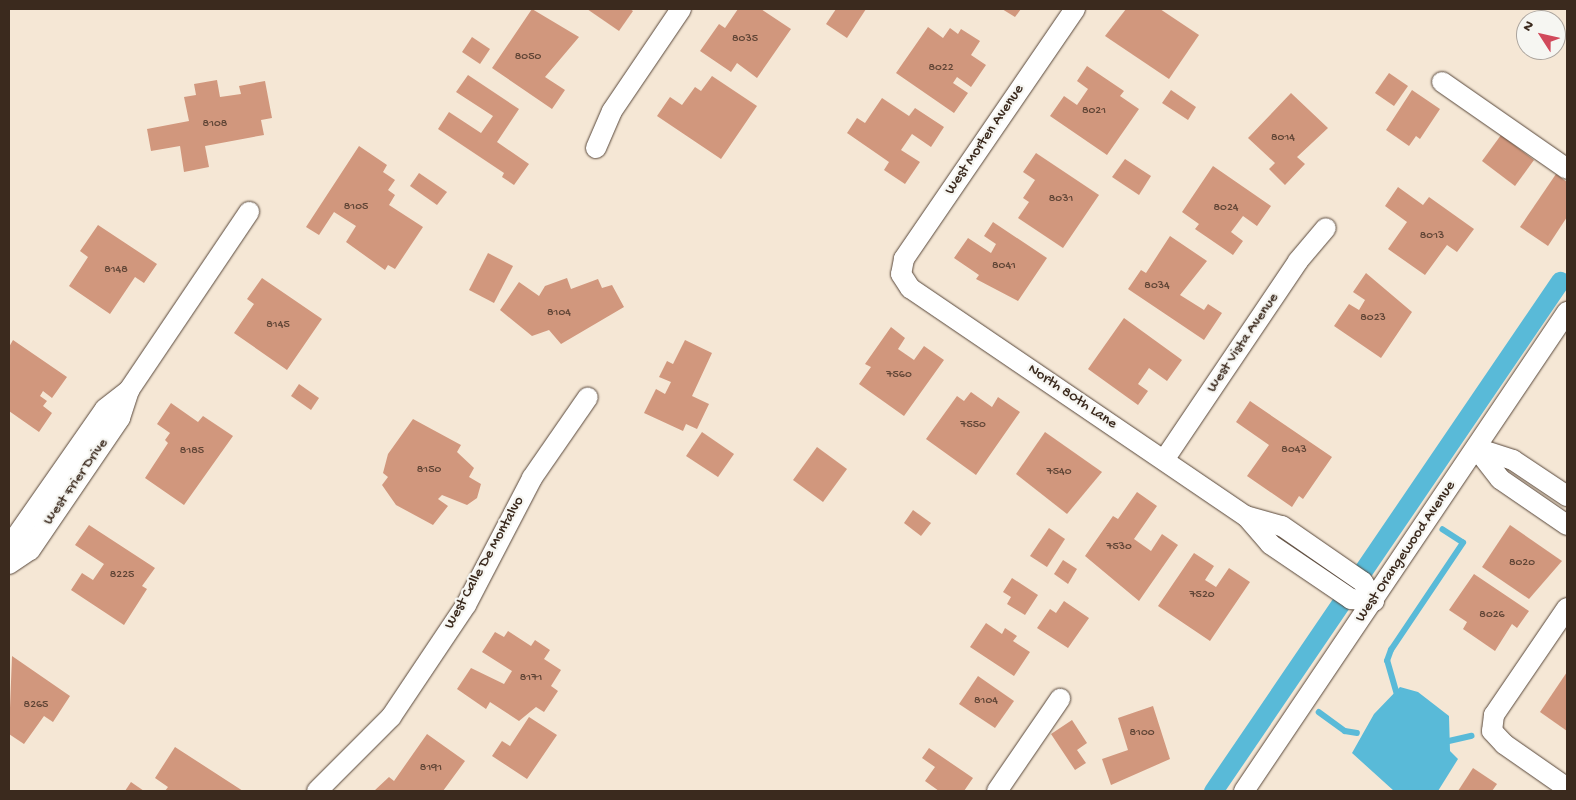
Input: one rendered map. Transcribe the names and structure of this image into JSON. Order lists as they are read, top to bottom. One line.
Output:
{"streets":{"street":["West Morten Avenue","West Vista Avenue","North 80th Lane","West Frier Drive","West Orangewood Avenue","West Calle De Montalvo"]},"crossings":[["West Morten Avenue","North 80th Lane"],["West Vista Avenue","North 80th Lane"],["North 80th Lane","West Orangewood Avenue"]],"house_numbers":["8035","8050","8022","8021","8108","8014","8031","8105","8024","8013","8041","8148","8034","8104","8023","8145","7560","7550","8043","8185","8150","7540","7530","8020","8225","7520","8026","8171","8104","8265","8100","8191"],"north":"top left"}
